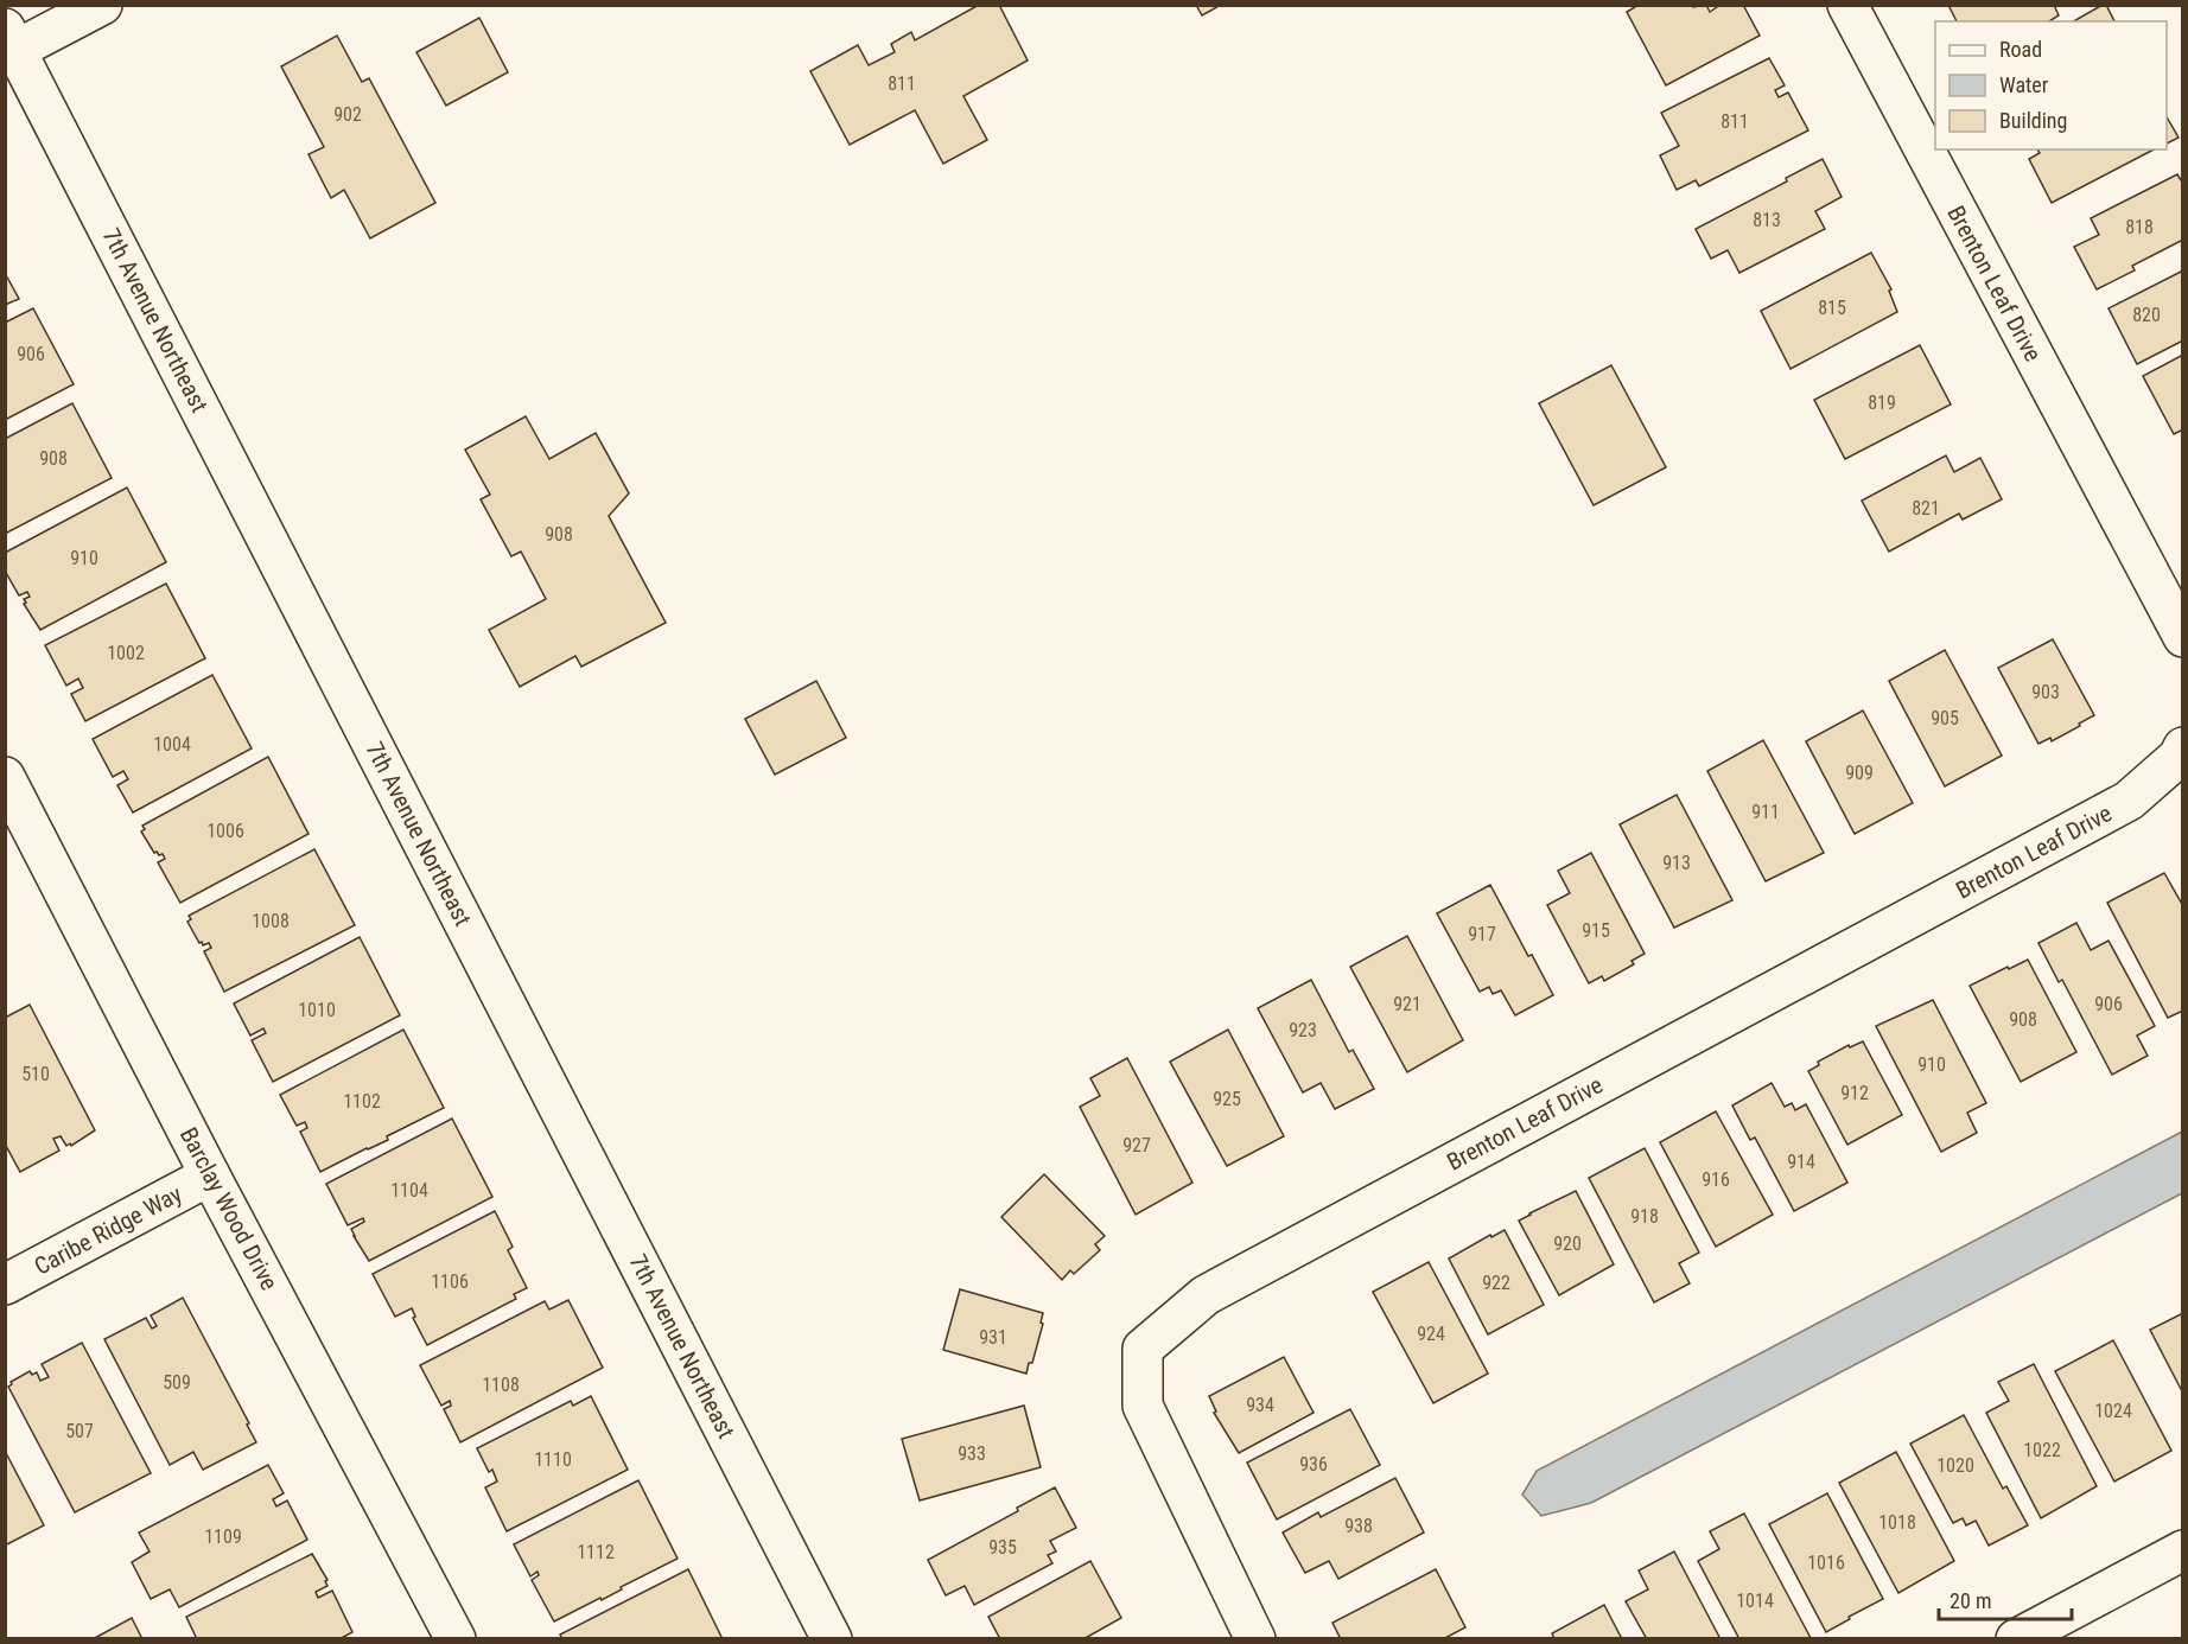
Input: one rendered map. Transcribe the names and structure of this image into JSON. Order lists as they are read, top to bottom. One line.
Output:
{"streets":{"street":["Brenton Leaf Drive","7th Avenue Northeast","Barclay Wood Drive","Caribe Ridge Way"]},"crossings":[["Barclay Wood Drive","Caribe Ridge Way"]],"house_numbers":["811","902","811","813","818","815","820","906","819","908","821","908","910","1002","903","905","1004","909","911","1006","913","1008","915","917","921","906","1010","908","923","910","510","912","925","1102","927","914","916","1104","918","920","1106","922","924","931","509","1108","934","1024","507","1022","933","1110","936","1020","1018","938","1109","935","1112","1016","1014"],"legend":["Road","Water","Building"],"scale_bar":"20 m"}
